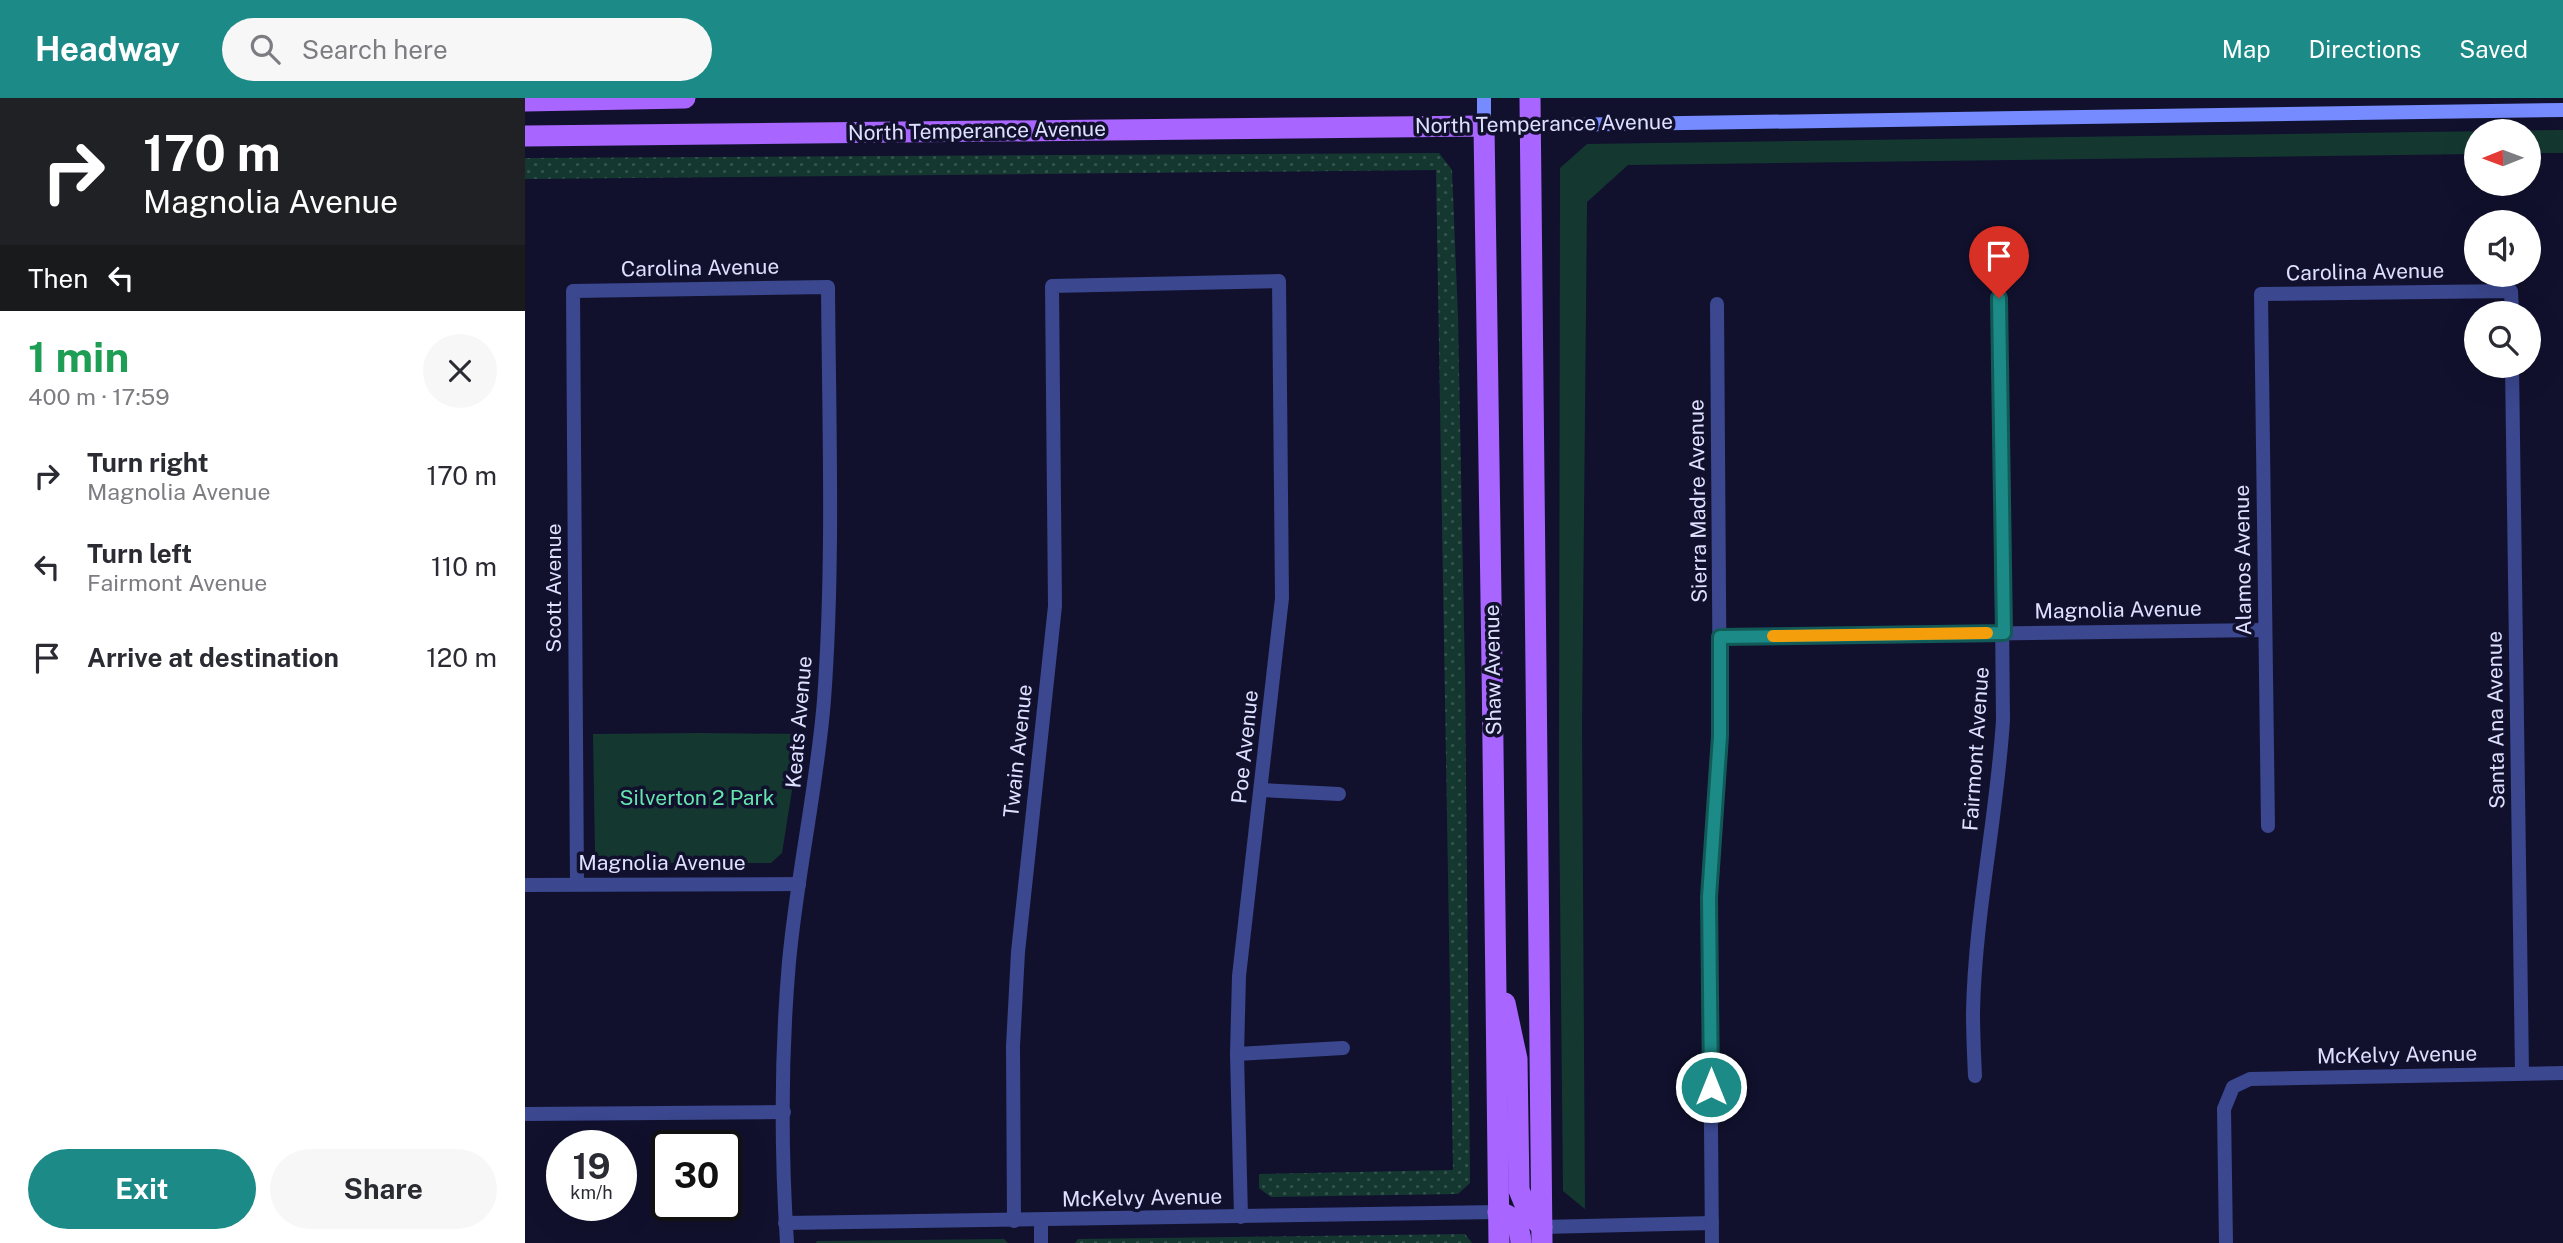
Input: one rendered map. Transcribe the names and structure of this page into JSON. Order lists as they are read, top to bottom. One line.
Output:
{"streets":{"main road":["North Temperance Avenue","Shaw Avenue"],"street":["Carolina Avenue","Sierra Madre Avenue","Alamos Avenue","Scott Avenue","Magnolia Avenue","Santa Ana Avenue","Keats Avenue","Poe Avenue","Fairmont Avenue","Twain Avenue","McKelvy Avenue"]},"crossings":[["North Temperance Avenue","Shaw Avenue"],["Carolina Avenue","Alamos Avenue"],["Carolina Avenue","Scott Avenue"],["Carolina Avenue","Keats Avenue"],["Sierra Madre Avenue","Magnolia Avenue"],["Alamos Avenue","Magnolia Avenue"],["Scott Avenue","Magnolia Avenue"],["Magnolia Avenue","Keats Avenue"],["Magnolia Avenue","Fairmont Avenue"],["Shaw Avenue","McKelvy Avenue"],["Santa Ana Avenue","McKelvy Avenue"],["Keats Avenue","McKelvy Avenue"],["Poe Avenue","Twain Avenue"],["Poe Avenue","McKelvy Avenue"],["Twain Avenue","McKelvy Avenue"]],"parks":["Silverton 2 Park"],"north":"left","page":{"header":"Headway","search":"Search here","nav":["Map","Directions","Saved"],"turn":["170 m","Magnolia Avenue"],"then":"Then","heading":["1 min","400 m · 17:59"],"list":[{"name":"Turn right","note":"Magnolia Avenue","value":"170 m"},{"name":"Turn left","note":"Fairmont Avenue","value":"110 m"},{"name":"Arrive at destination","value":"120 m"}],"speed":"19 km/h","limit":"30","buttons":["Exit","Share"]}}
